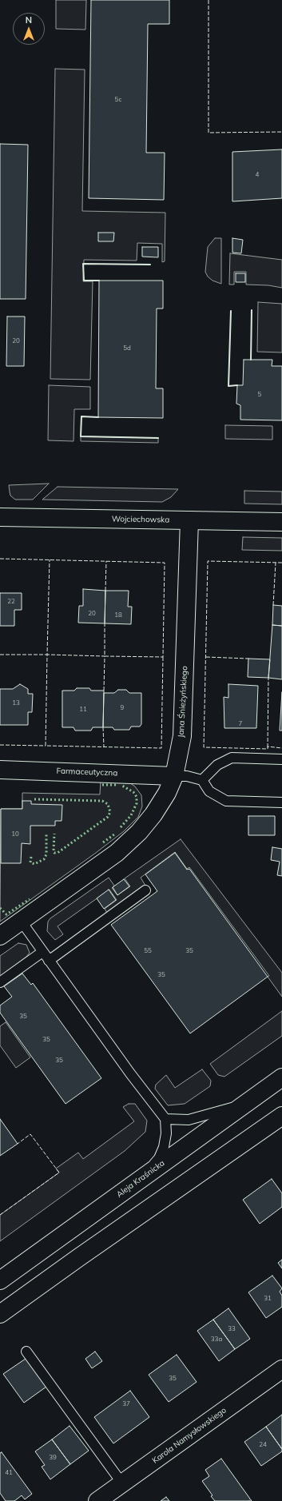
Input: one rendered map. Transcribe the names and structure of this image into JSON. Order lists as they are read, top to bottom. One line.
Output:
{"streets":{"street":["Wojciechowska","Jana Śnieżyńskiego","Farmaceutyczna","Aleja Kraśnicka","Karola Namysłowskiego"]},"crossings":[["Wojciechowska","Jana Śnieżyńskiego"],["Jana Śnieżyńskiego","Farmaceutyczna"]],"house_numbers":["5c","4","20","5d","5","22","20","18","13","9","11","7","10","55","35","35","35","35","35","31","33","33a","35","37","24","39","41"],"north":"top"}
